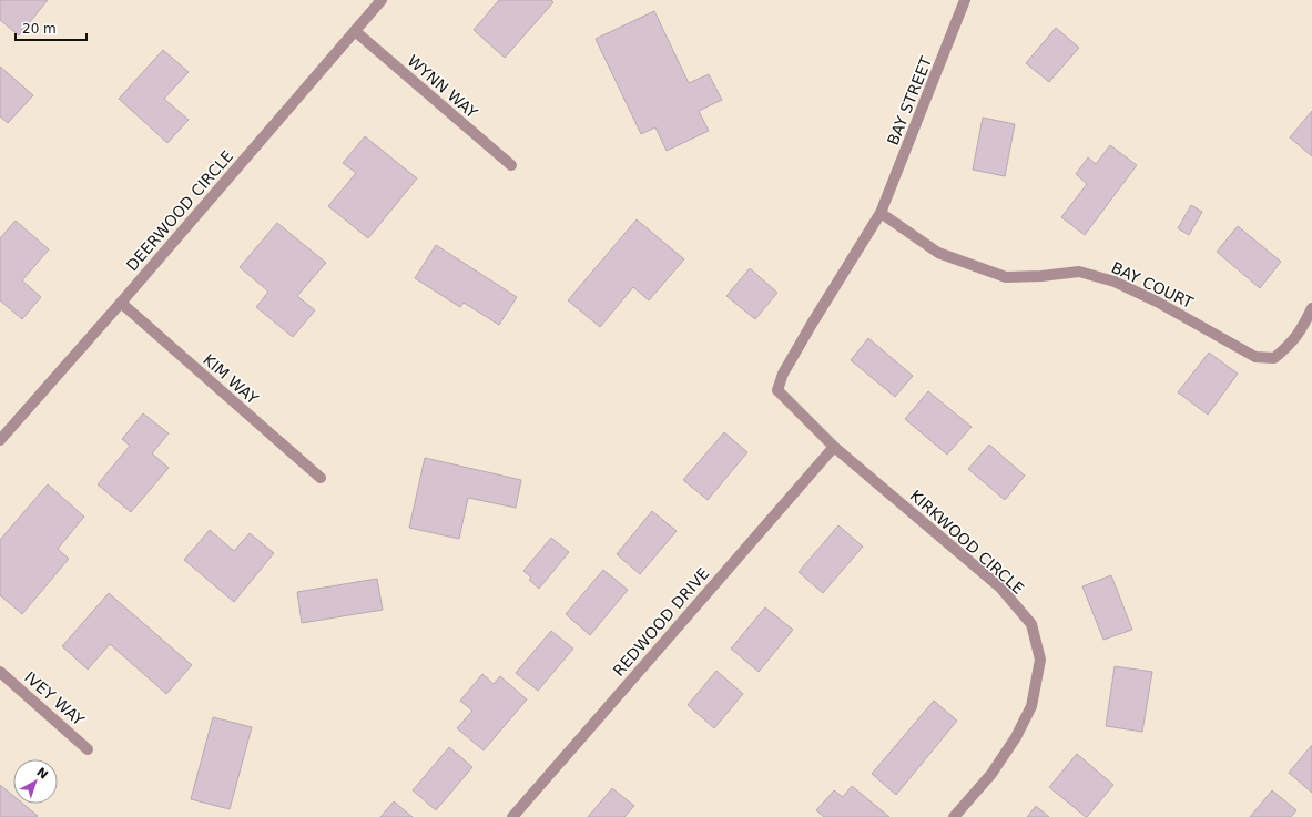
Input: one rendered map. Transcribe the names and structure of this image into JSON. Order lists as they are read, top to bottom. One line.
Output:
{"streets":{"street":["WYNN WAY","BAY STREET","DEERWOOD CIRCLE","BAY COURT","KIM WAY","KIRKWOOD CIRCLE","REDWOOD DRIVE","IVEY WAY"]},"crossings":[["WYNN WAY","DEERWOOD CIRCLE"],["BAY STREET","BAY COURT"],["BAY STREET","KIRKWOOD CIRCLE"],["BAY STREET","REDWOOD DRIVE"],["DEERWOOD CIRCLE","KIM WAY"],["KIRKWOOD CIRCLE","REDWOOD DRIVE"]],"scale_bar":"20 m","north":"top right"}
